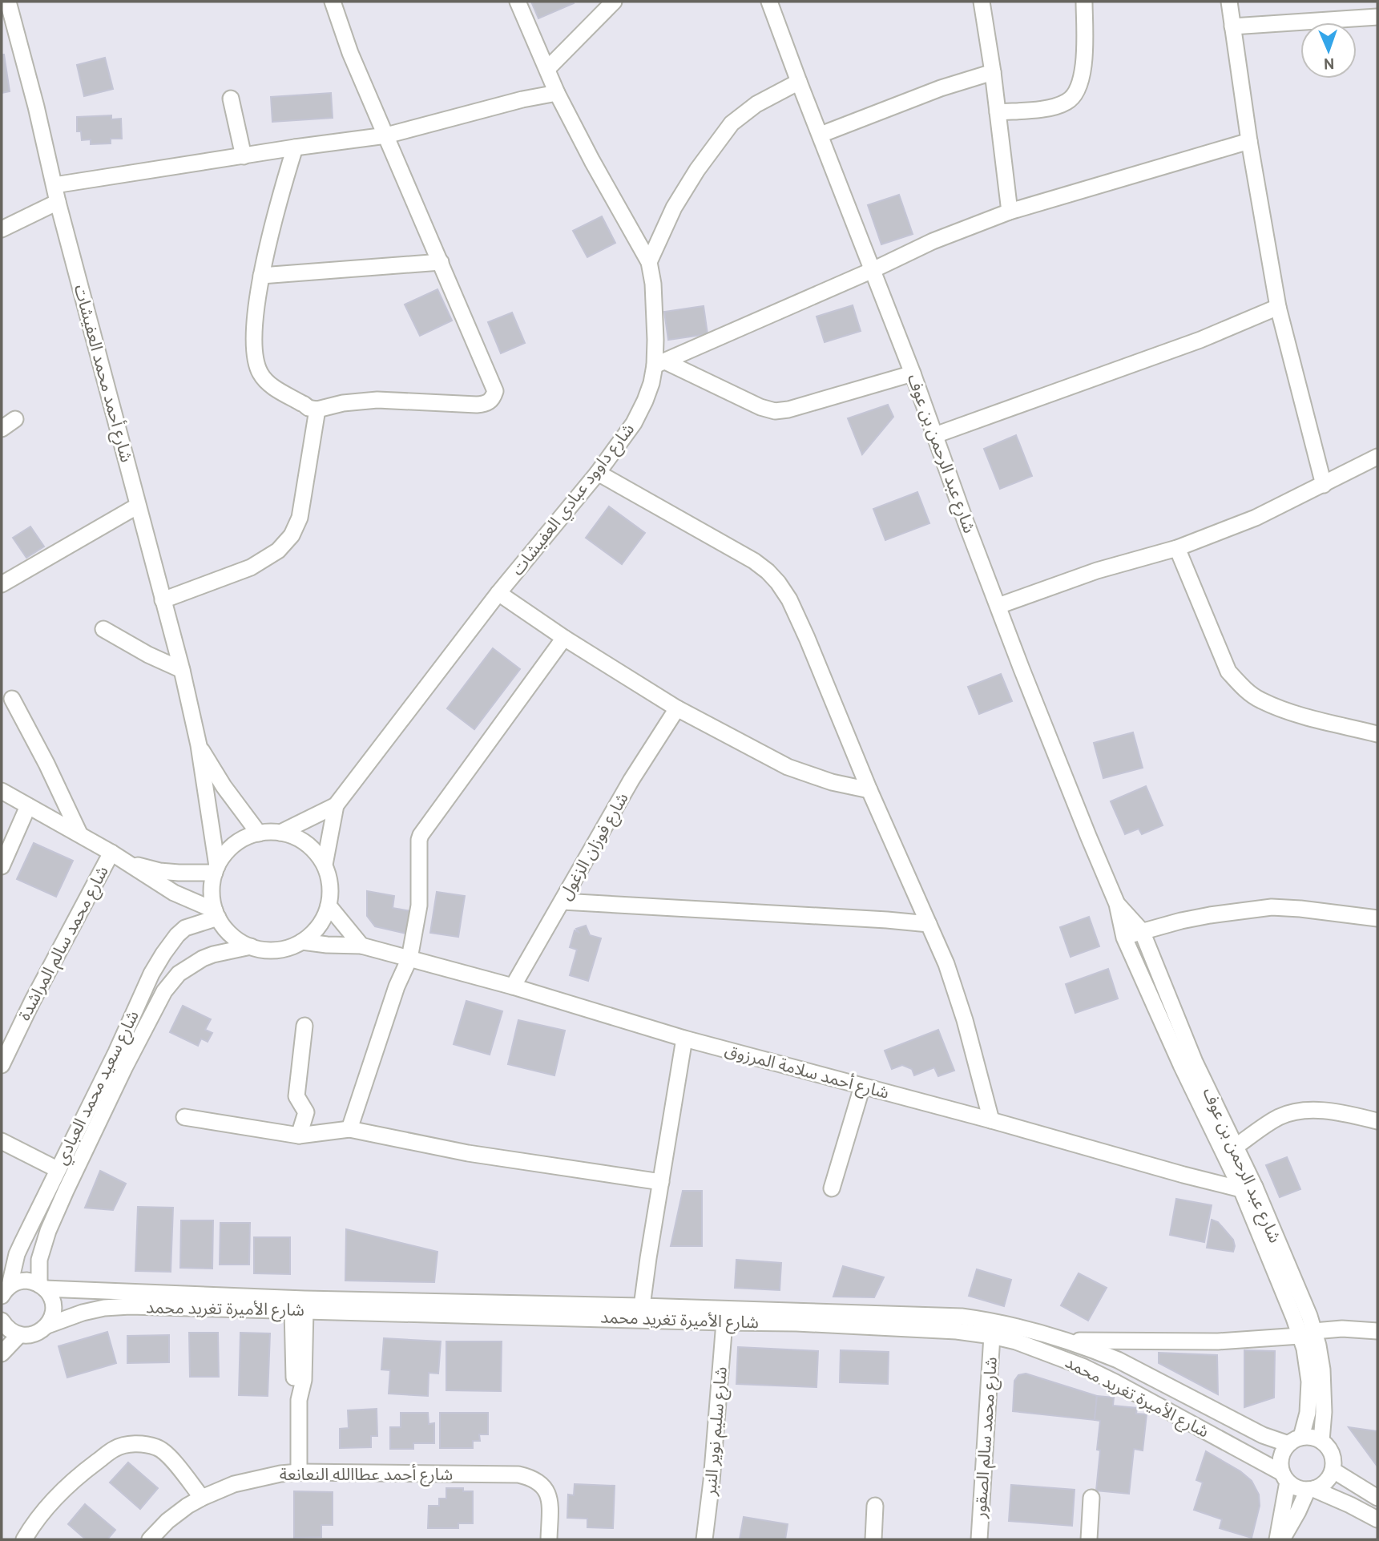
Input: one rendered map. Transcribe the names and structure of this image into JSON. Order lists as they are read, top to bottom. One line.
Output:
{"streets":{"street":["شارع أحمد محمد العفيشات","شارع عبد الرحمن بن عوف","شارع داوود عبادي العفيشات","شارع فوزان الزغول","شارع محمد سالم المراشدة","شارع أحمد سلامة المرزوق","شارع سعيد محمد العبادي","شارع الأميرة تغريد محمد","شارع سليم نوير النبر","شارع محمد سالم الصقور","شارع أحمد عطاالله النعانعة"]},"crossings":[["شارع أحمد محمد العفيشات","شارع داوود عبادي العفيشات"],["شارع أحمد محمد العفيشات","شارع أحمد سلامة المرزوق"],["شارع أحمد محمد العفيشات","شارع سعيد محمد العبادي"],["شارع عبد الرحمن بن عوف","شارع أحمد سلامة المرزوق"],["شارع عبد الرحمن بن عوف","شارع الأميرة تغريد محمد"],["شارع داوود عبادي العفيشات","شارع أحمد سلامة المرزوق"],["شارع داوود عبادي العفيشات","شارع سعيد محمد العبادي"],["شارع فوزان الزغول","شارع أحمد سلامة المرزوق"],["شارع أحمد سلامة المرزوق","شارع سعيد محمد العبادي"],["شارع سعيد محمد العبادي","شارع الأميرة تغريد محمد"],["شارع الأميرة تغريد محمد","شارع سليم نوير النبر"],["شارع الأميرة تغريد محمد","شارع محمد سالم الصقور"]],"north":"bottom"}
